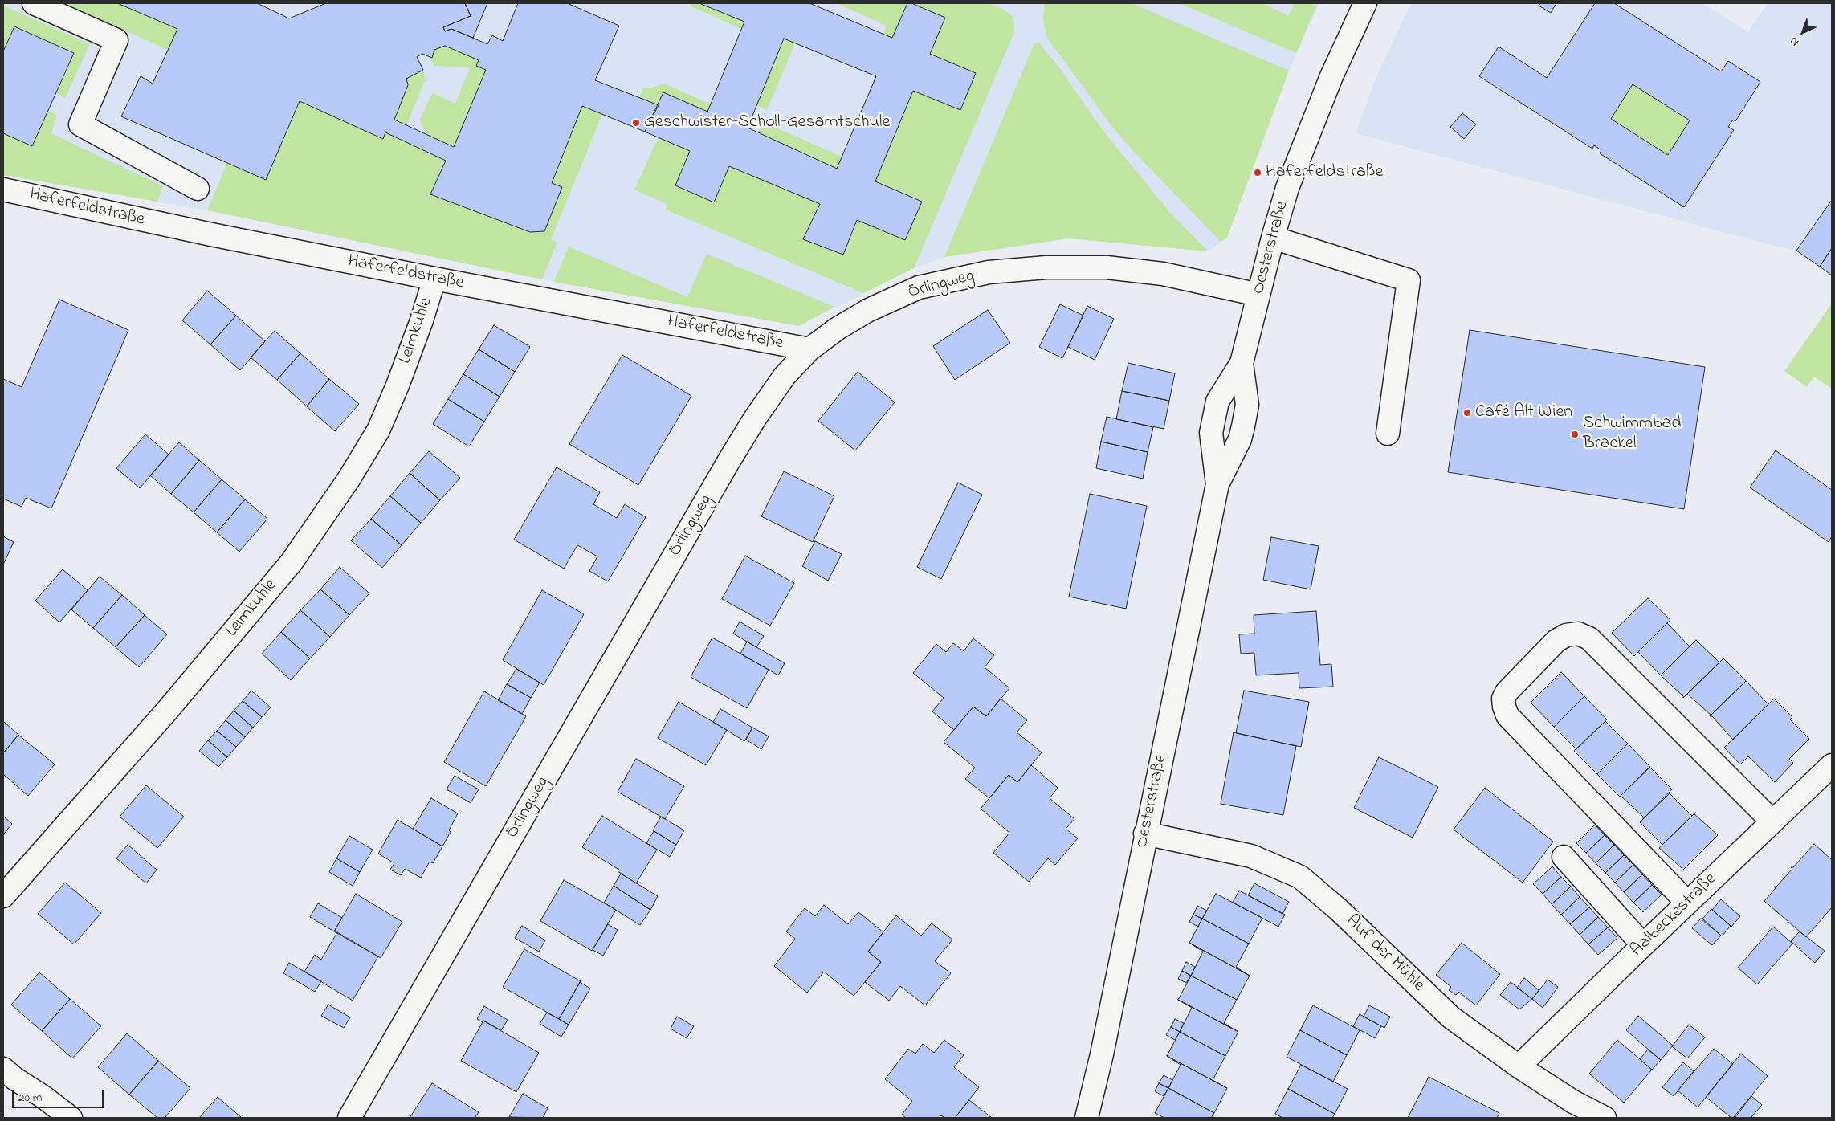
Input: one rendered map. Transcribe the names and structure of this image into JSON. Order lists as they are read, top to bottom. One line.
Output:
{"streets":{"street":["Haferfeldstraße","Oesterstraße","Örlingweg","Leimkuhle","Aalbeckestraße","Auf der Mühle"]},"crossings":[["Haferfeldstraße","Örlingweg"],["Haferfeldstraße","Leimkuhle"],["Oesterstraße","Örlingweg"],["Oesterstraße","Auf der Mühle"],["Aalbeckestraße","Auf der Mühle"]],"places":["Geschwister-Scholl-Gesamtschule","Haferfeldstraße","Café Alt Wien","Schwimmbad Brackel"],"scale_bar":"20 m","north":"bottom left"}
